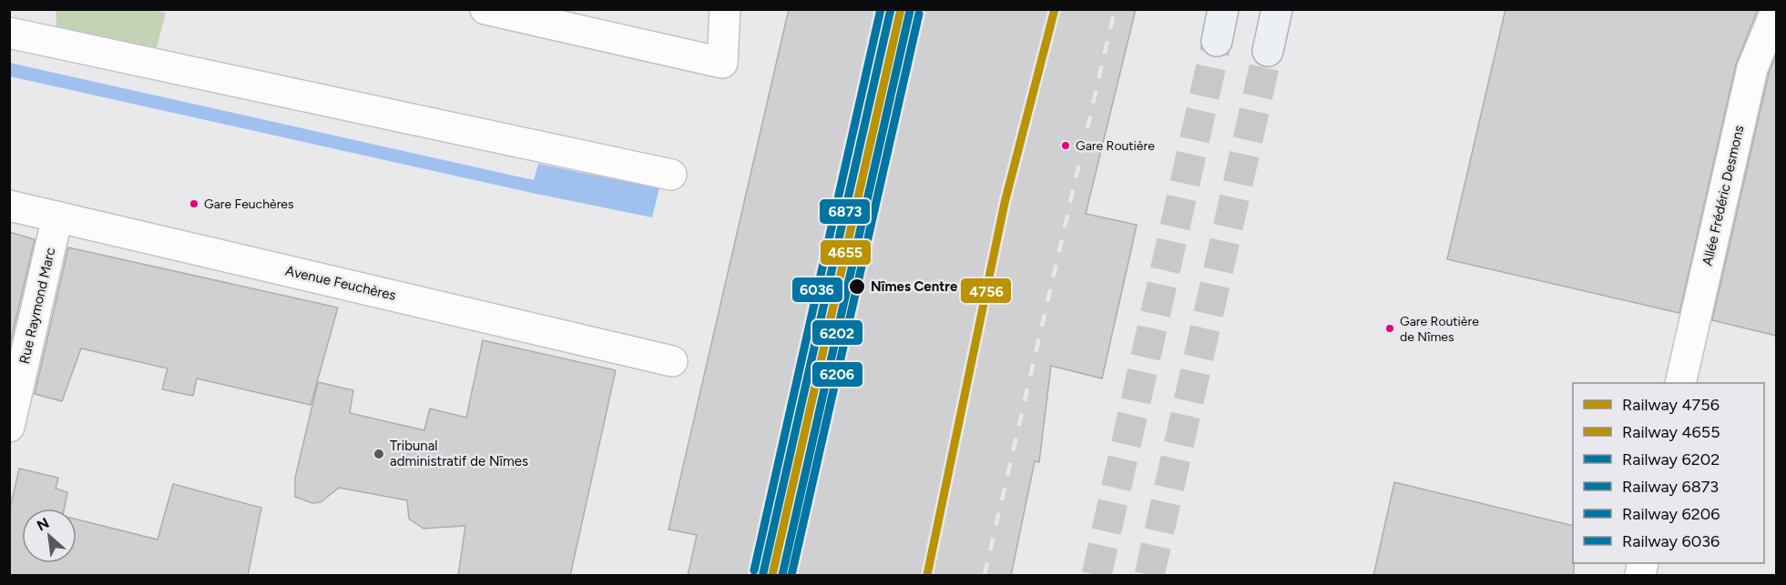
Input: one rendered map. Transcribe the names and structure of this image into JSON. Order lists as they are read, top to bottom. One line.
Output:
{"streets":{"street":["Allée Frédéric Desmons","Avenue Feuchères","Rue Raymond Marc"]},"crossings":[["Avenue Feuchères","Rue Raymond Marc"]],"places":["Gare Routière","Gare Feuchères","Nîmes Centre","Gare Routière de Nîmes","Tribunal administratif de Nîmes"],"lines":["rail line 4756","rail line 4655","rail line 6873","rail line 6036","rail line 6202","rail line 6206"],"legend":["Railway 4756","Railway 4655","Railway 6202","Railway 6873","Railway 6206","Railway 6036"],"north":"top left"}
